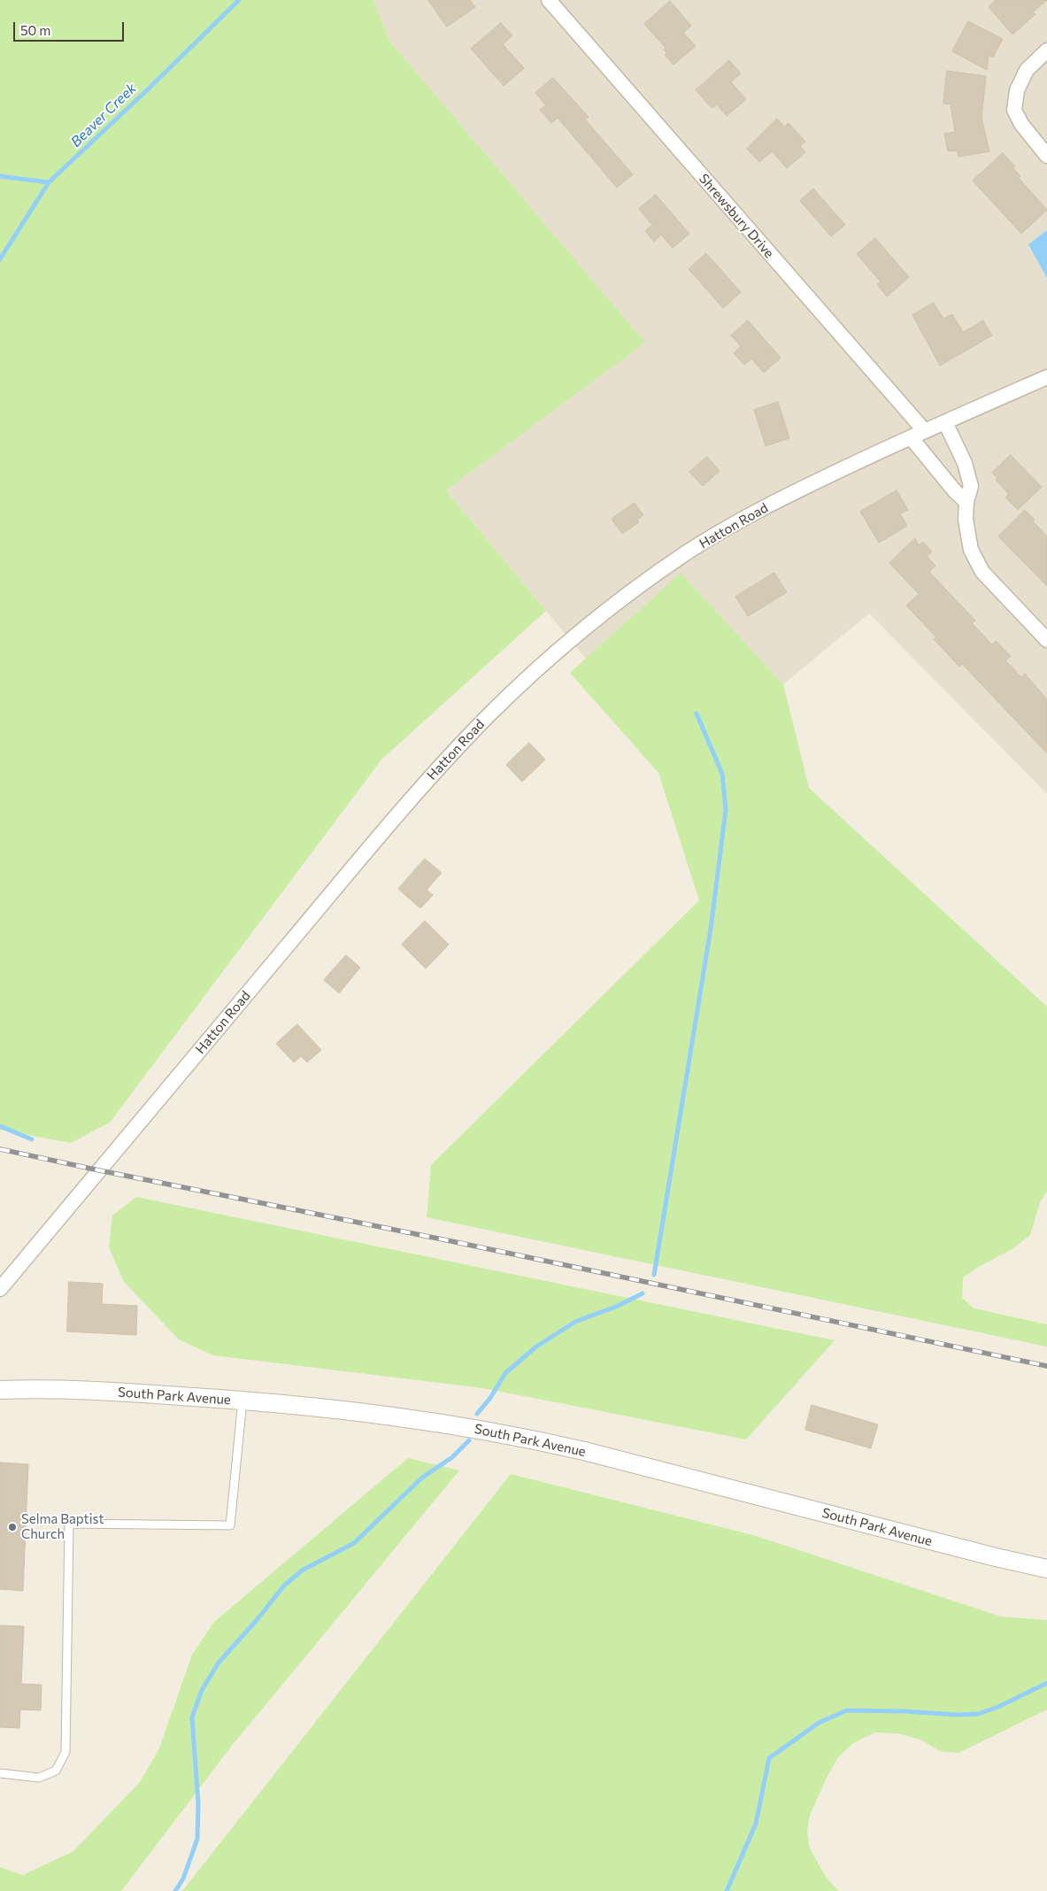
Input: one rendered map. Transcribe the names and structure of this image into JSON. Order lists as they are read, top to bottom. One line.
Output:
{"streets":{"street":["Shrewsbury Drive","Hatton Road","South Park Avenue"]},"crossings":[["Shrewsbury Drive","Hatton Road"]],"water":["Beaver Creek"],"places":["Selma Baptist Church"],"scale_bar":"50 m"}
